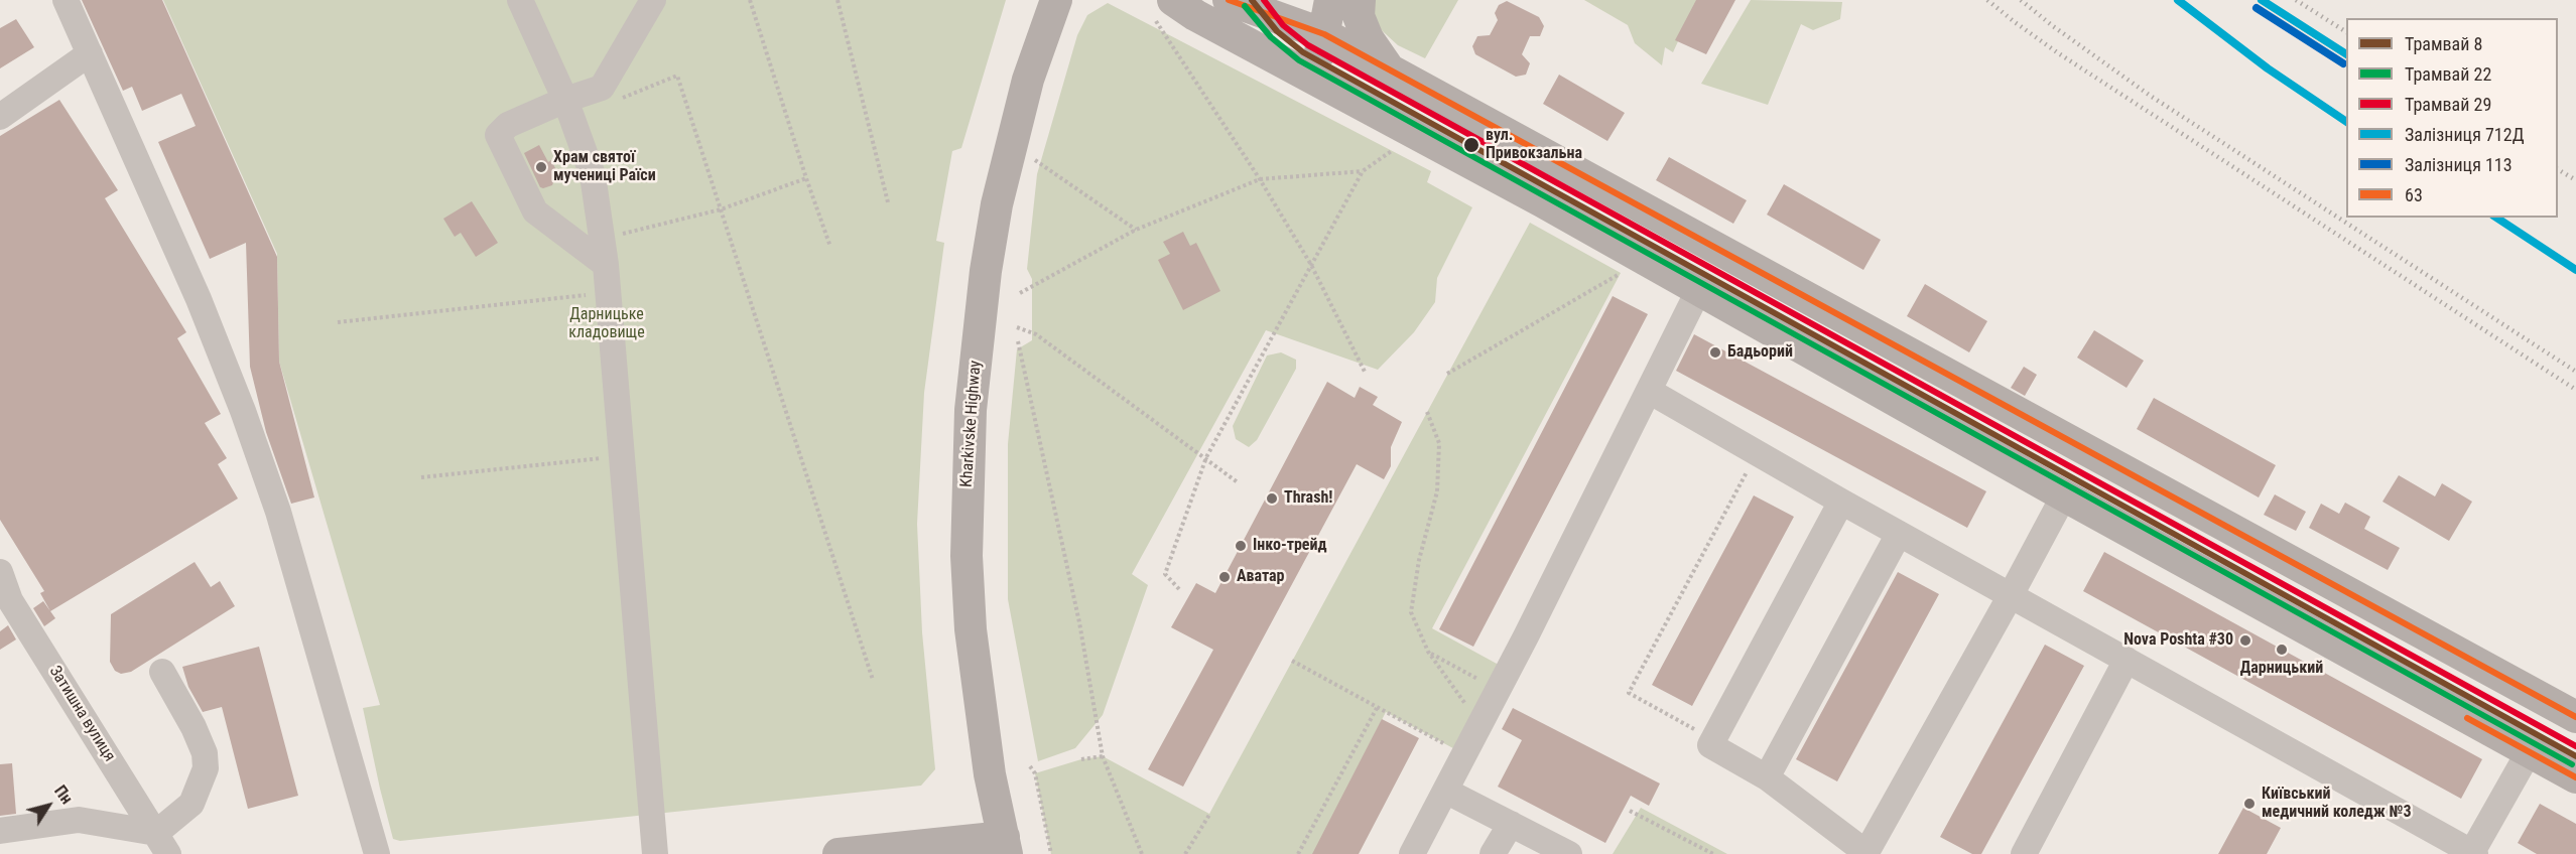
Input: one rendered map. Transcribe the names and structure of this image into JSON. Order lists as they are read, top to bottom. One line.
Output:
{"streets":{"main road":["Kharkivske Highway"],"lane":["Затишна вулиця"]},"parks":["Дарницьке кладовище"],"places":["вул. Привокзальна","Храм святої мучениці Раїси","Бадьорий","Thrash!","Інко-трейд","Аватар","Nova Poshta #30","Дарницький","Київський медичний коледж №3"],"lines":["tram line 8","tram line 29","rail line 712Д","transit line 63","tram line 22","rail line 113"],"legend":["Трамвай 8","Трамвай 22","Трамвай 29","Залізниця 712Д","Залізниця 113","63"],"north":"top right"}
